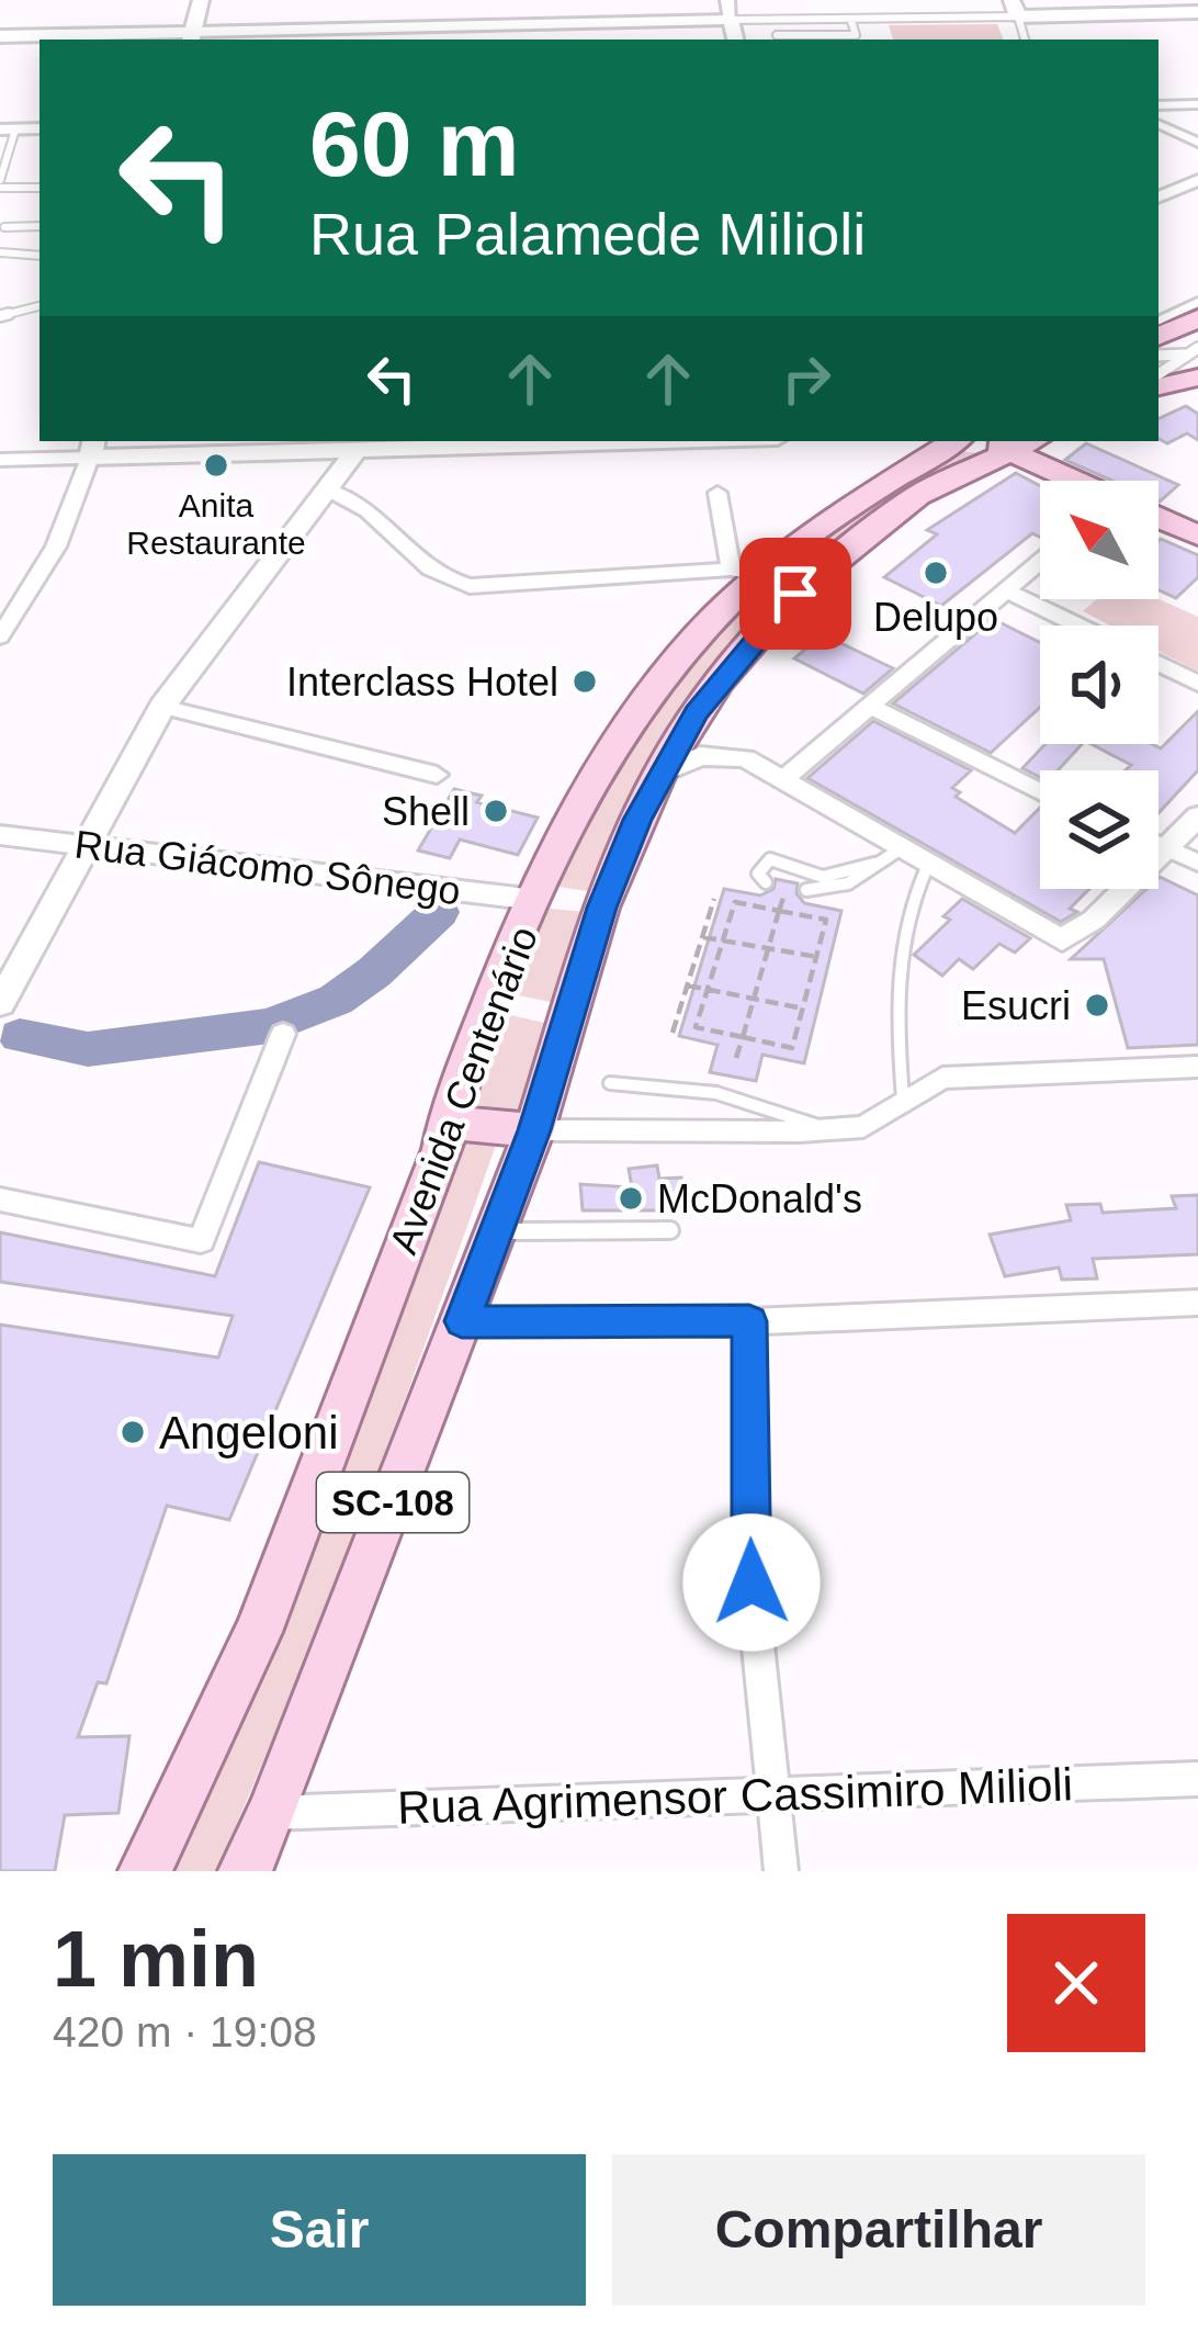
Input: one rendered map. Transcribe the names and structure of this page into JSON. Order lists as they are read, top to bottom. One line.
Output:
{"streets":{"main road":["Avenida Centenário","SC-108"],"street":["Rua Giácomo Sônego","Rua Agrimensor Cassimiro Milioli"]},"crossings":[["Rua Giácomo Sônego","Avenida Centenário"],["Avenida Centenário","Rua Agrimensor Cassimiro Milioli"]],"places":["Anita Restaurante","Delupo","Interclass Hotel","Shell","Esucri","McDonald's","Angeloni"],"north":"top left","page":{"turn":["60 m","Rua Palamede Milioli"],"heading":["1 min","420 m · 19:08"],"buttons":["Sair","Compartilhar"]}}
